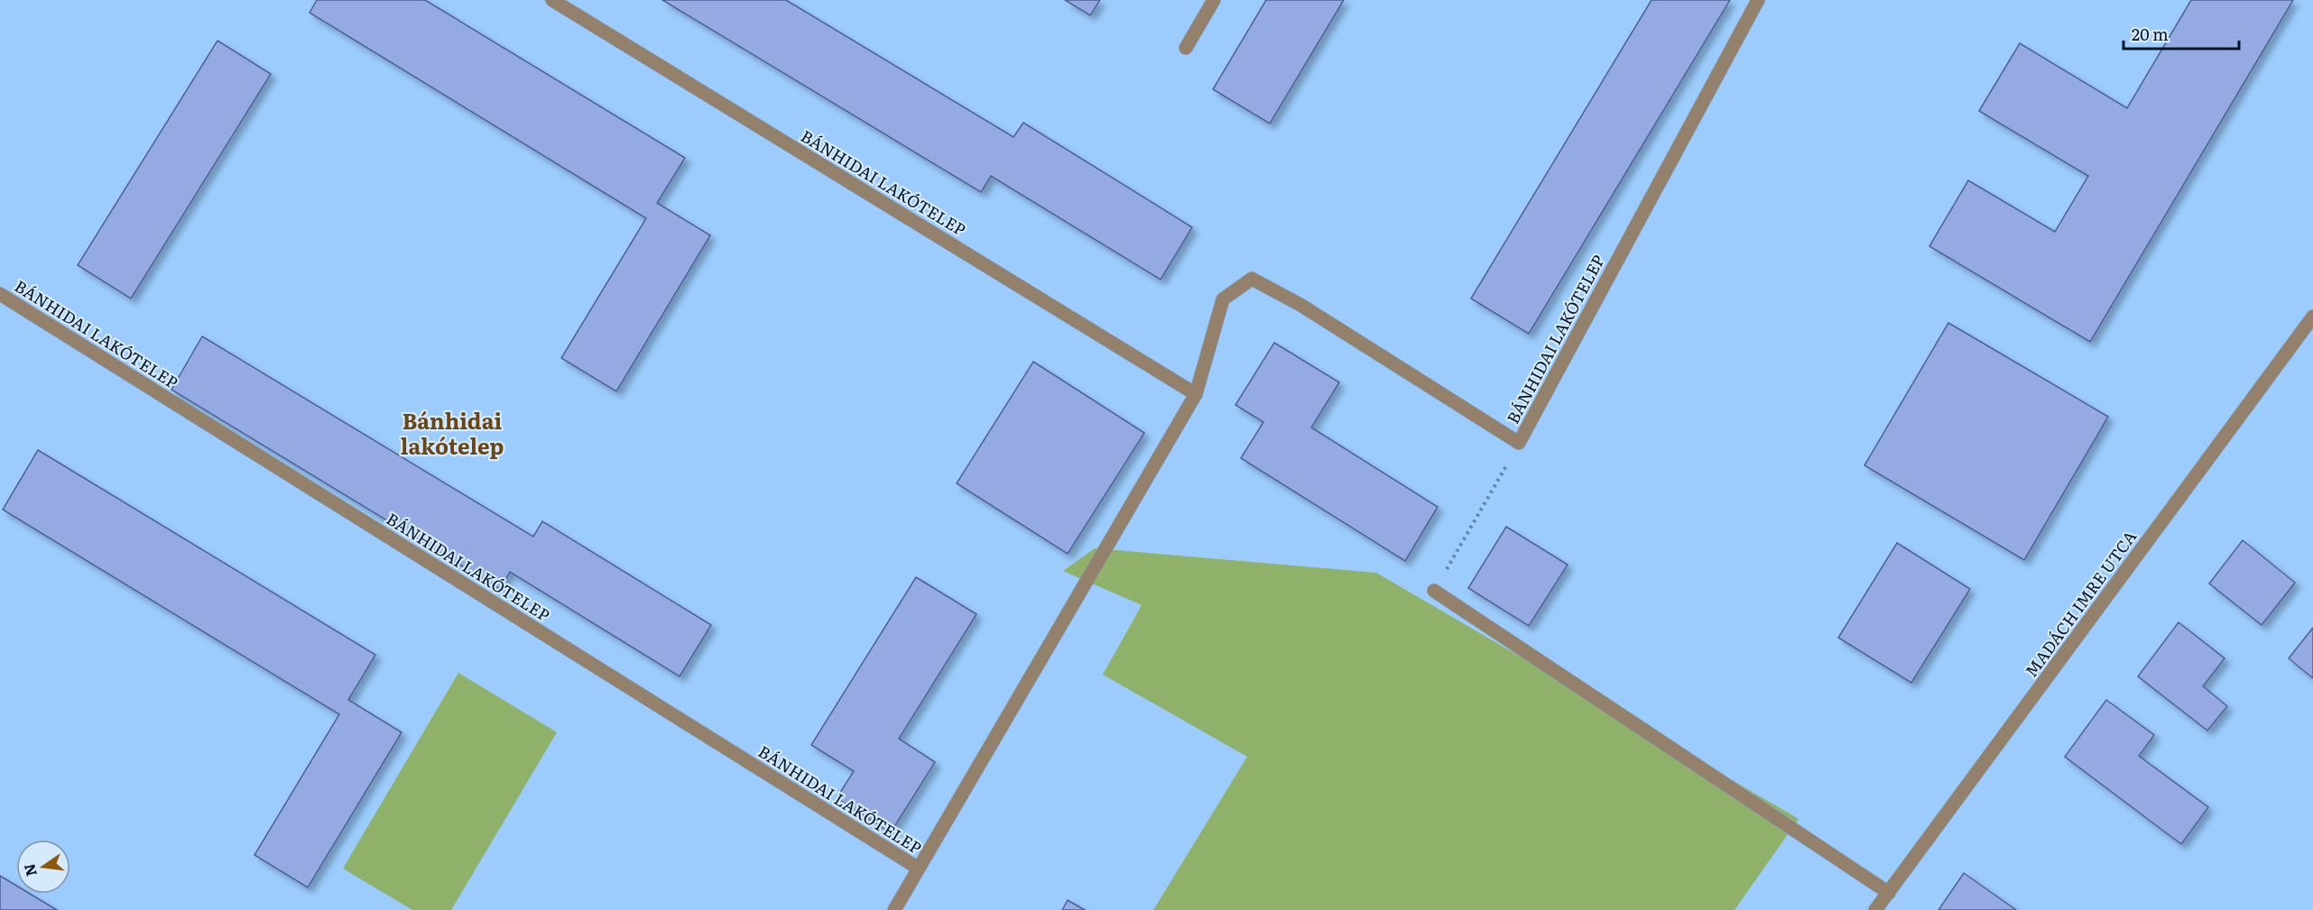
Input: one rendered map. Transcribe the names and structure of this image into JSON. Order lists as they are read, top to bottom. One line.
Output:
{"streets":{"street":["BÁNHIDAI LAKÓTELEP","MADÁCH IMRE UTCA"]},"districts":["Bánhidai lakótelep"],"scale_bar":"20 m","north":"left"}
